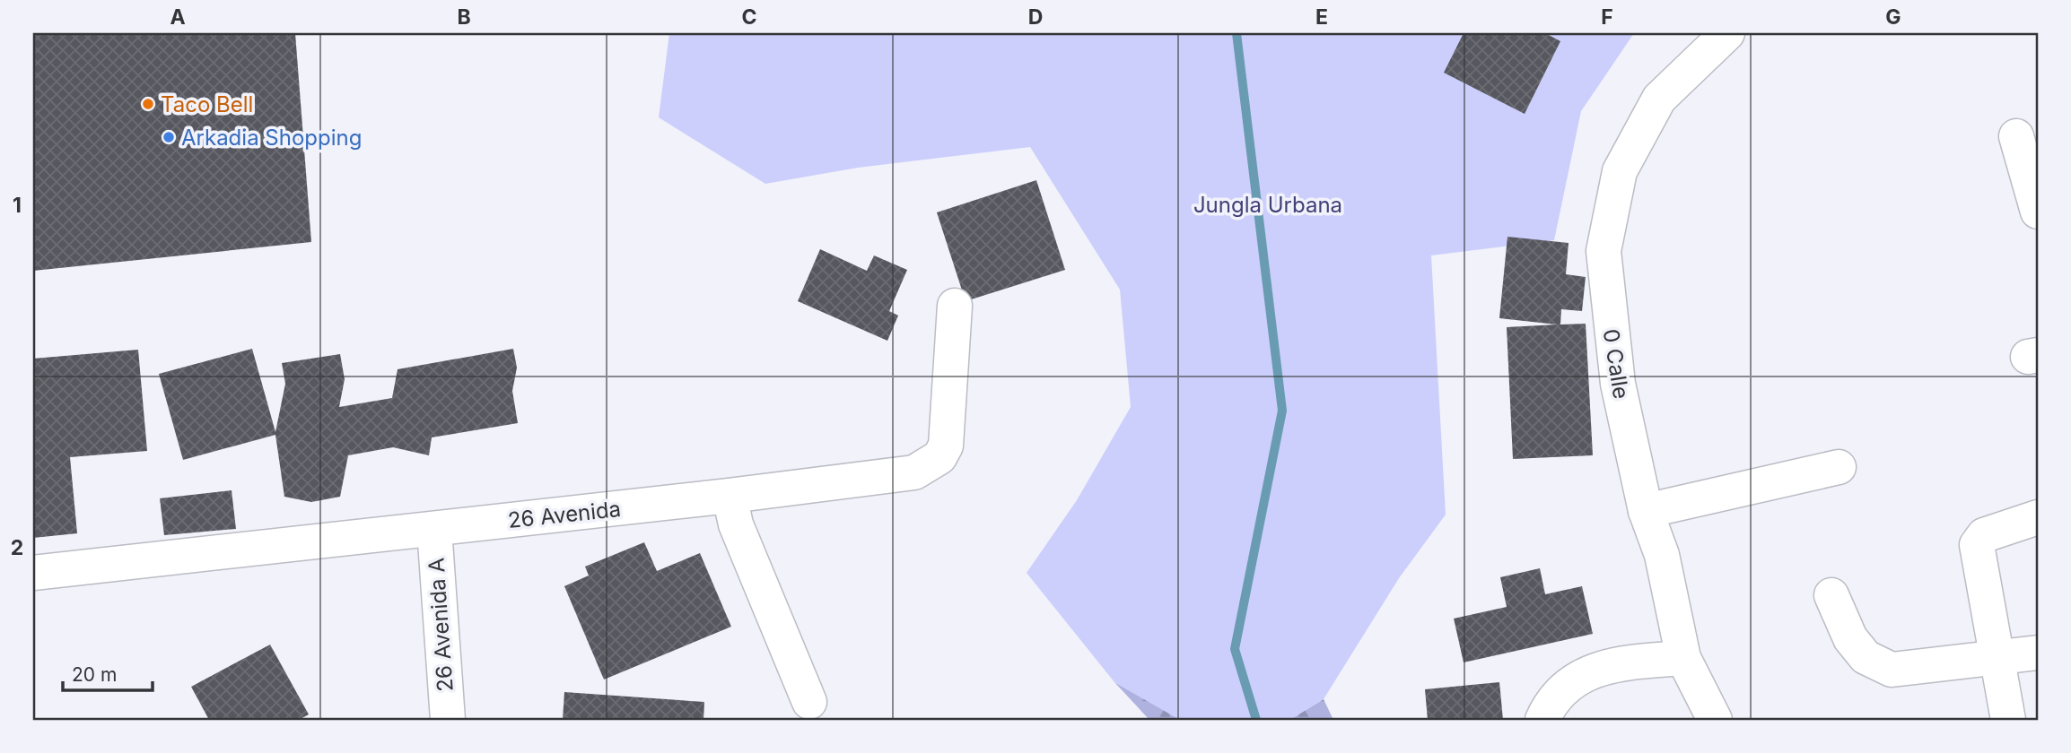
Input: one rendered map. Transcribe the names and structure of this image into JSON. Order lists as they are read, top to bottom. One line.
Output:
{"streets":{"street":["0 Calle","26 Avenida","26 Avenida A"]},"crossings":[["26 Avenida","26 Avenida A"]],"parks":["Jungla Urbana"],"places":["Taco Bell","Arkadia Shopping"],"scale_bar":"20 m","grid":{"columns":["A","B","C","D","E","F","G"],"rows":["1","2"]}}
